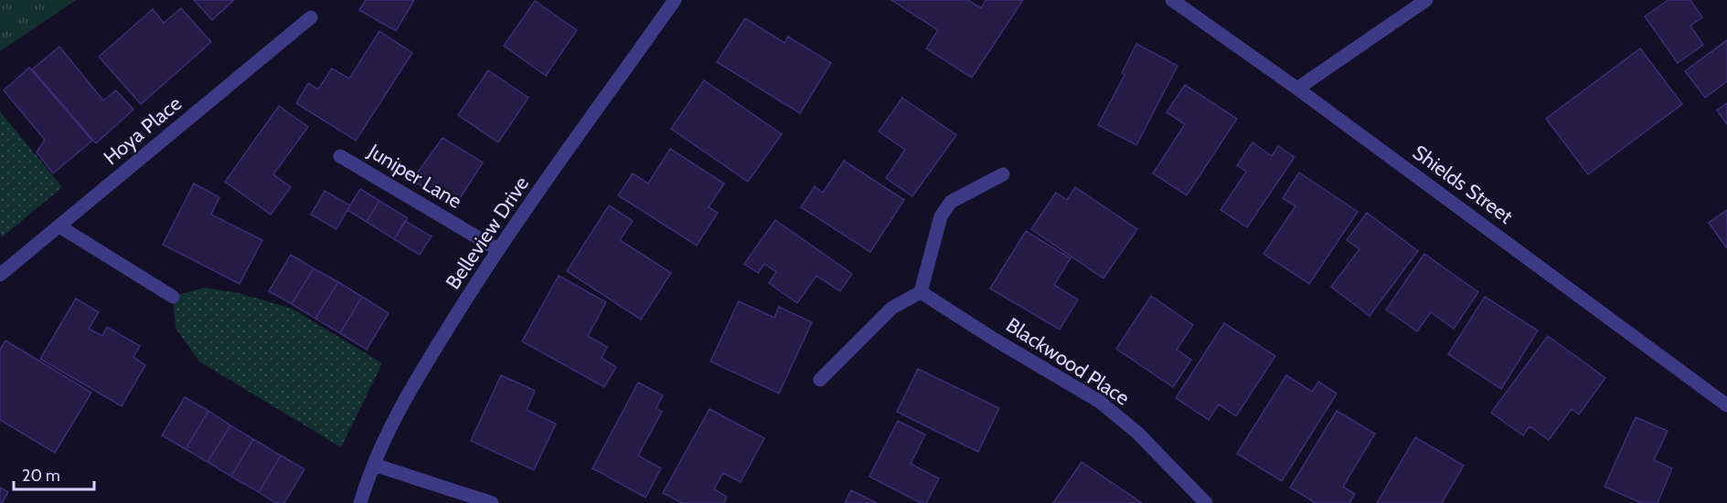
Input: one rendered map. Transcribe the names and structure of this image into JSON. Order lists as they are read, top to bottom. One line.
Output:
{"streets":{"street":["Hoya Place","Juniper Lane","Shields Street","Belleview Drive","Blackwood Place"]},"crossings":[["Juniper Lane","Belleview Drive"]],"scale_bar":"20 m"}
